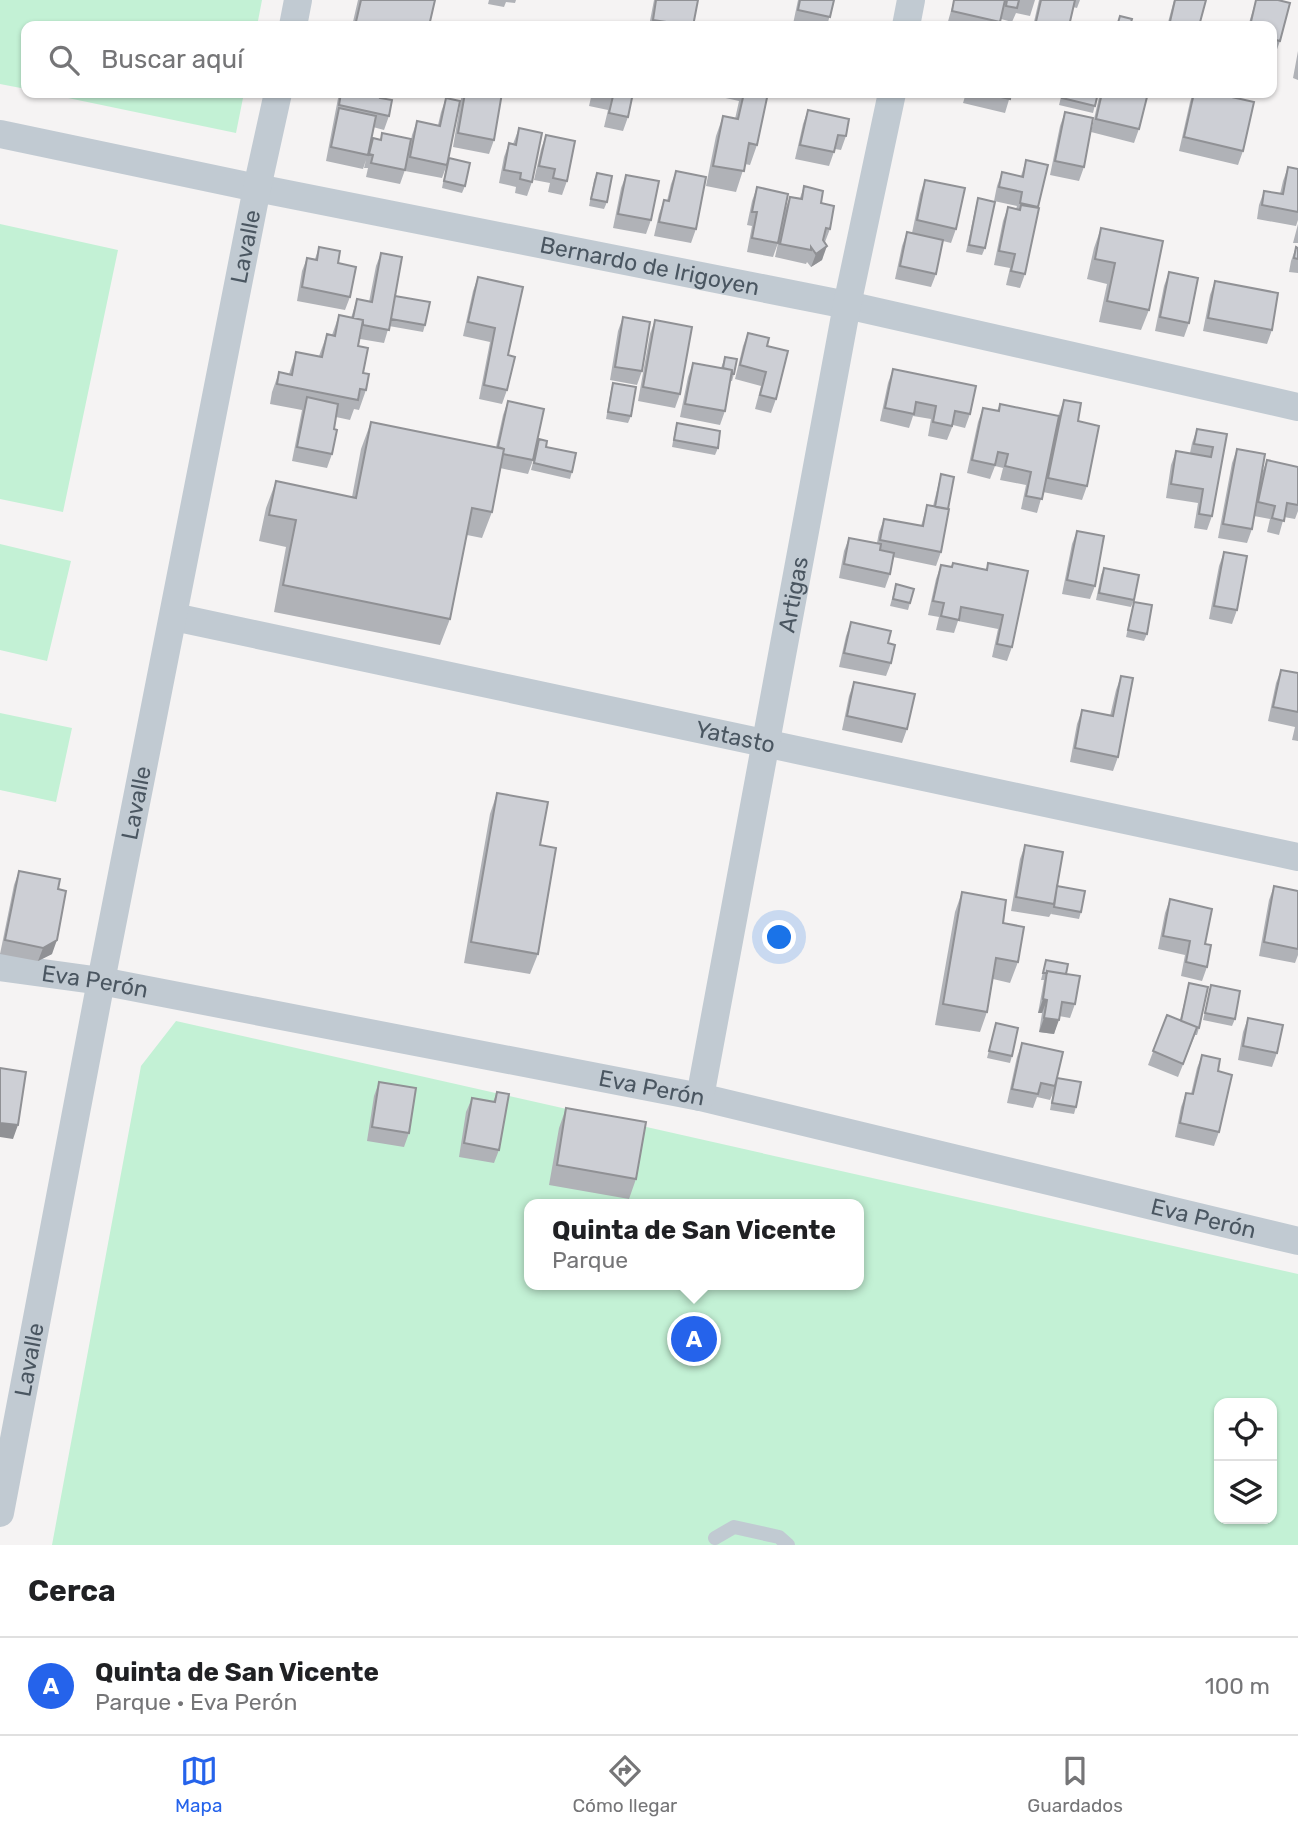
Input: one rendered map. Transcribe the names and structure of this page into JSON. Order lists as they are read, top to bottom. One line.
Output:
{"streets":{"street":["Lavalle","Bernardo de Irigoyen","Artigas","Yatasto","Eva Perón"]},"crossings":[["Lavalle","Bernardo de Irigoyen"],["Lavalle","Yatasto"],["Lavalle","Eva Perón"],["Bernardo de Irigoyen","Artigas"],["Artigas","Yatasto"],["Artigas","Eva Perón"]],"page":{"search":"Buscar aquí","popup":["Quinta de San Vicente","Parque"],"pins":"A","heading":"Cerca","list":[{"mark":"A","name":"Quinta de San Vicente","note":"Parque · Eva Perón","value":"100 m"}],"nav":["Mapa","Cómo llegar","Guardados"]}}
